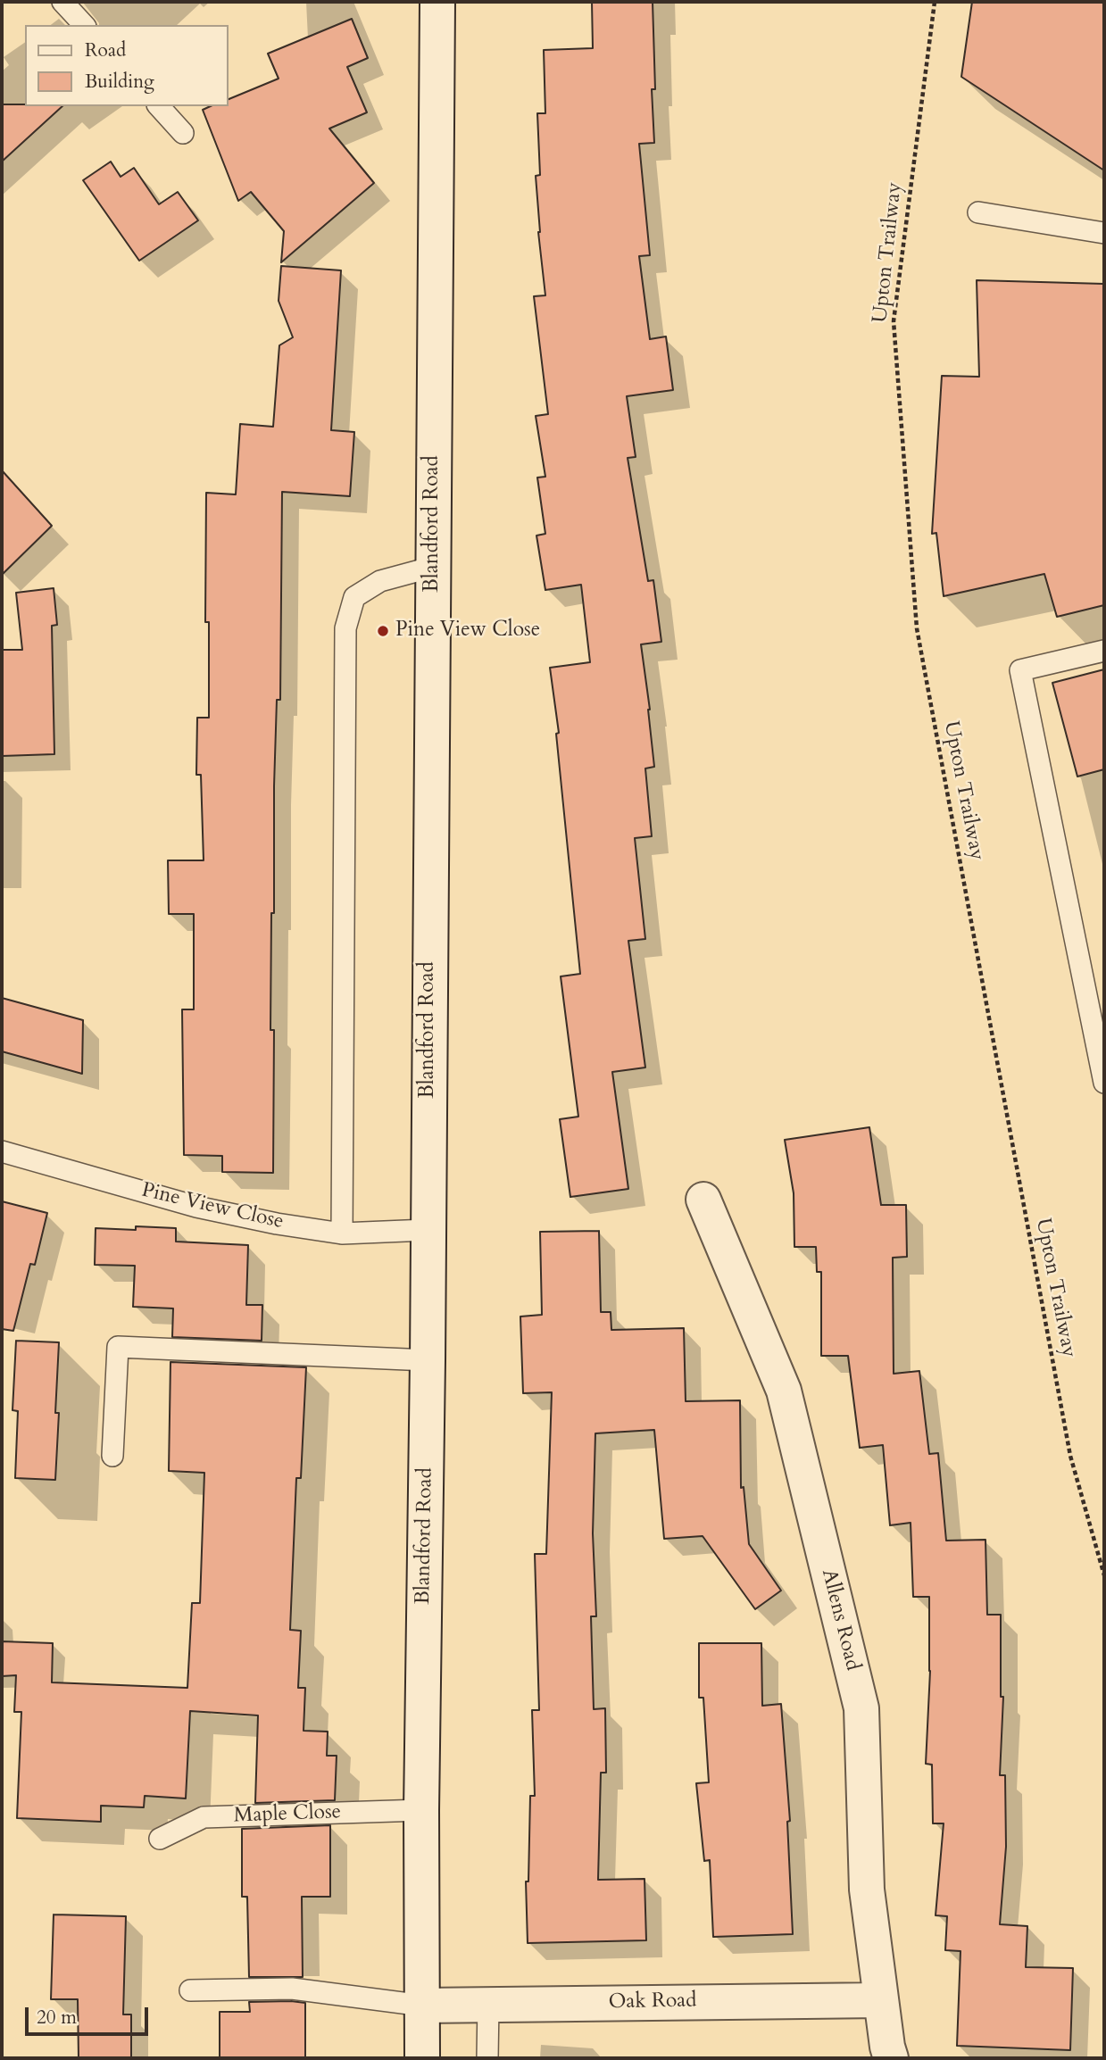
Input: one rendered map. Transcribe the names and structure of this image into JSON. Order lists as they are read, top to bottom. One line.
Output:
{"streets":{"main road":["Blandford Road","Allens Road","Oak Road"],"lane":["Pine View Close","Maple Close"],"path":["Upton Trailway"]},"crossings":[["Blandford Road","Pine View Close"],["Blandford Road","Maple Close"],["Blandford Road","Oak Road"],["Allens Road","Oak Road"]],"places":["Pine View Close"],"legend":["Road","Building"],"scale_bar":"20 m"}
